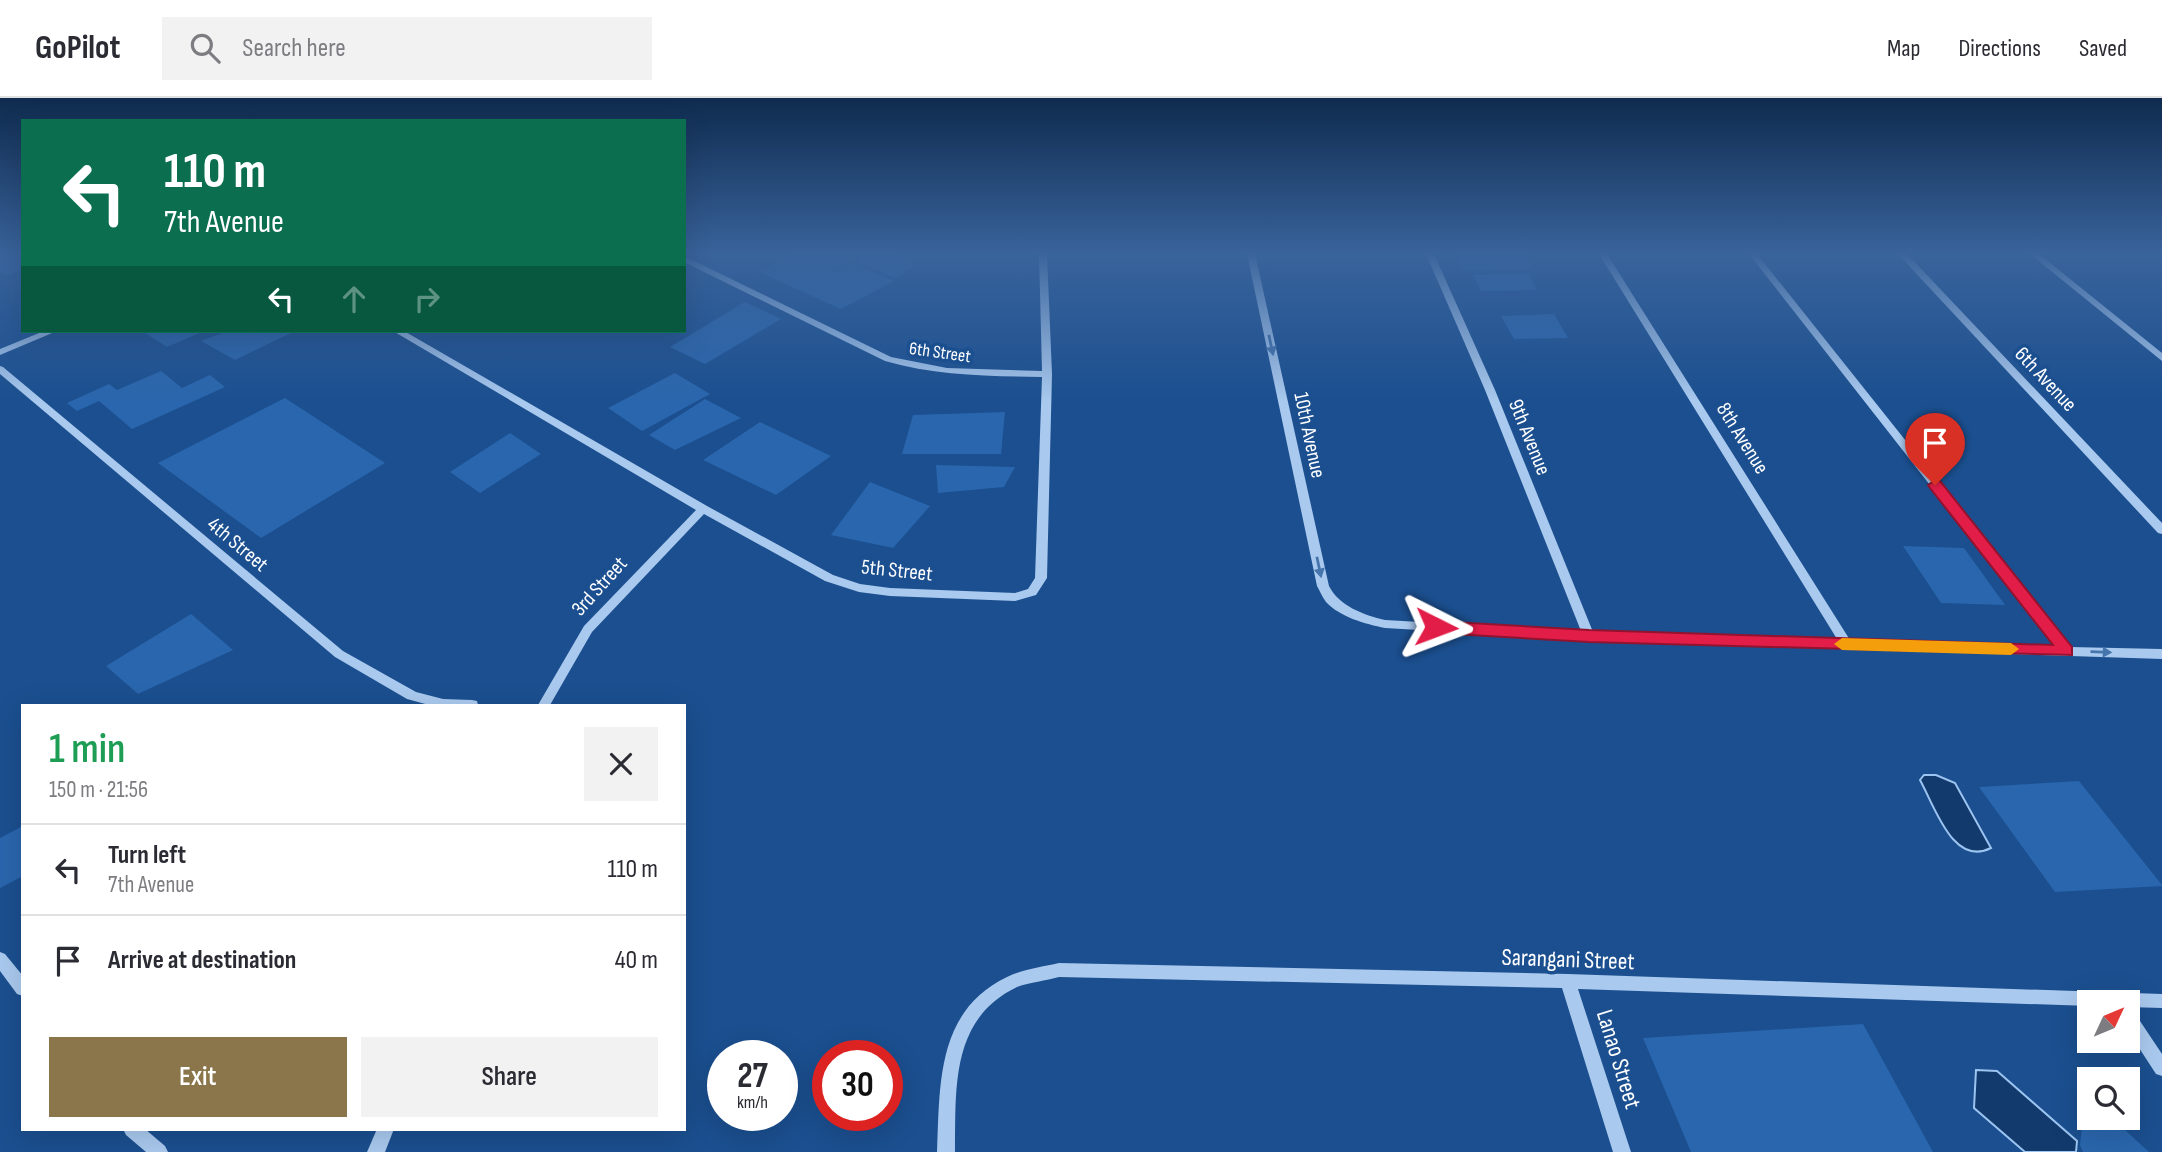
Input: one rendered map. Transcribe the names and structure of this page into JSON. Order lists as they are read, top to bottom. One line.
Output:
{"streets":{"street":["6th Street","6th Avenue","10th Avenue","9th Avenue","8th Avenue","4th Street","5th Street","3rd Street","Sarangani Street","Lanao Street"]},"crossings":[["6th Street","5th Street"],["10th Avenue","9th Avenue"],["5th Street","3rd Street"],["Sarangani Street","Lanao Street"]],"one_way":["10th Avenue"],"north":"top right","page":{"header":"GoPilot","search":"Search here","nav":["Map","Directions","Saved"],"turn":["110 m","7th Avenue"],"heading":["1 min","150 m · 21:56"],"list":[{"name":"Turn left","note":"7th Avenue","value":"110 m"},{"name":"Arrive at destination","value":"40 m"}],"buttons":["Exit","Share"],"speed":"27 km/h","limit":"30"}}
